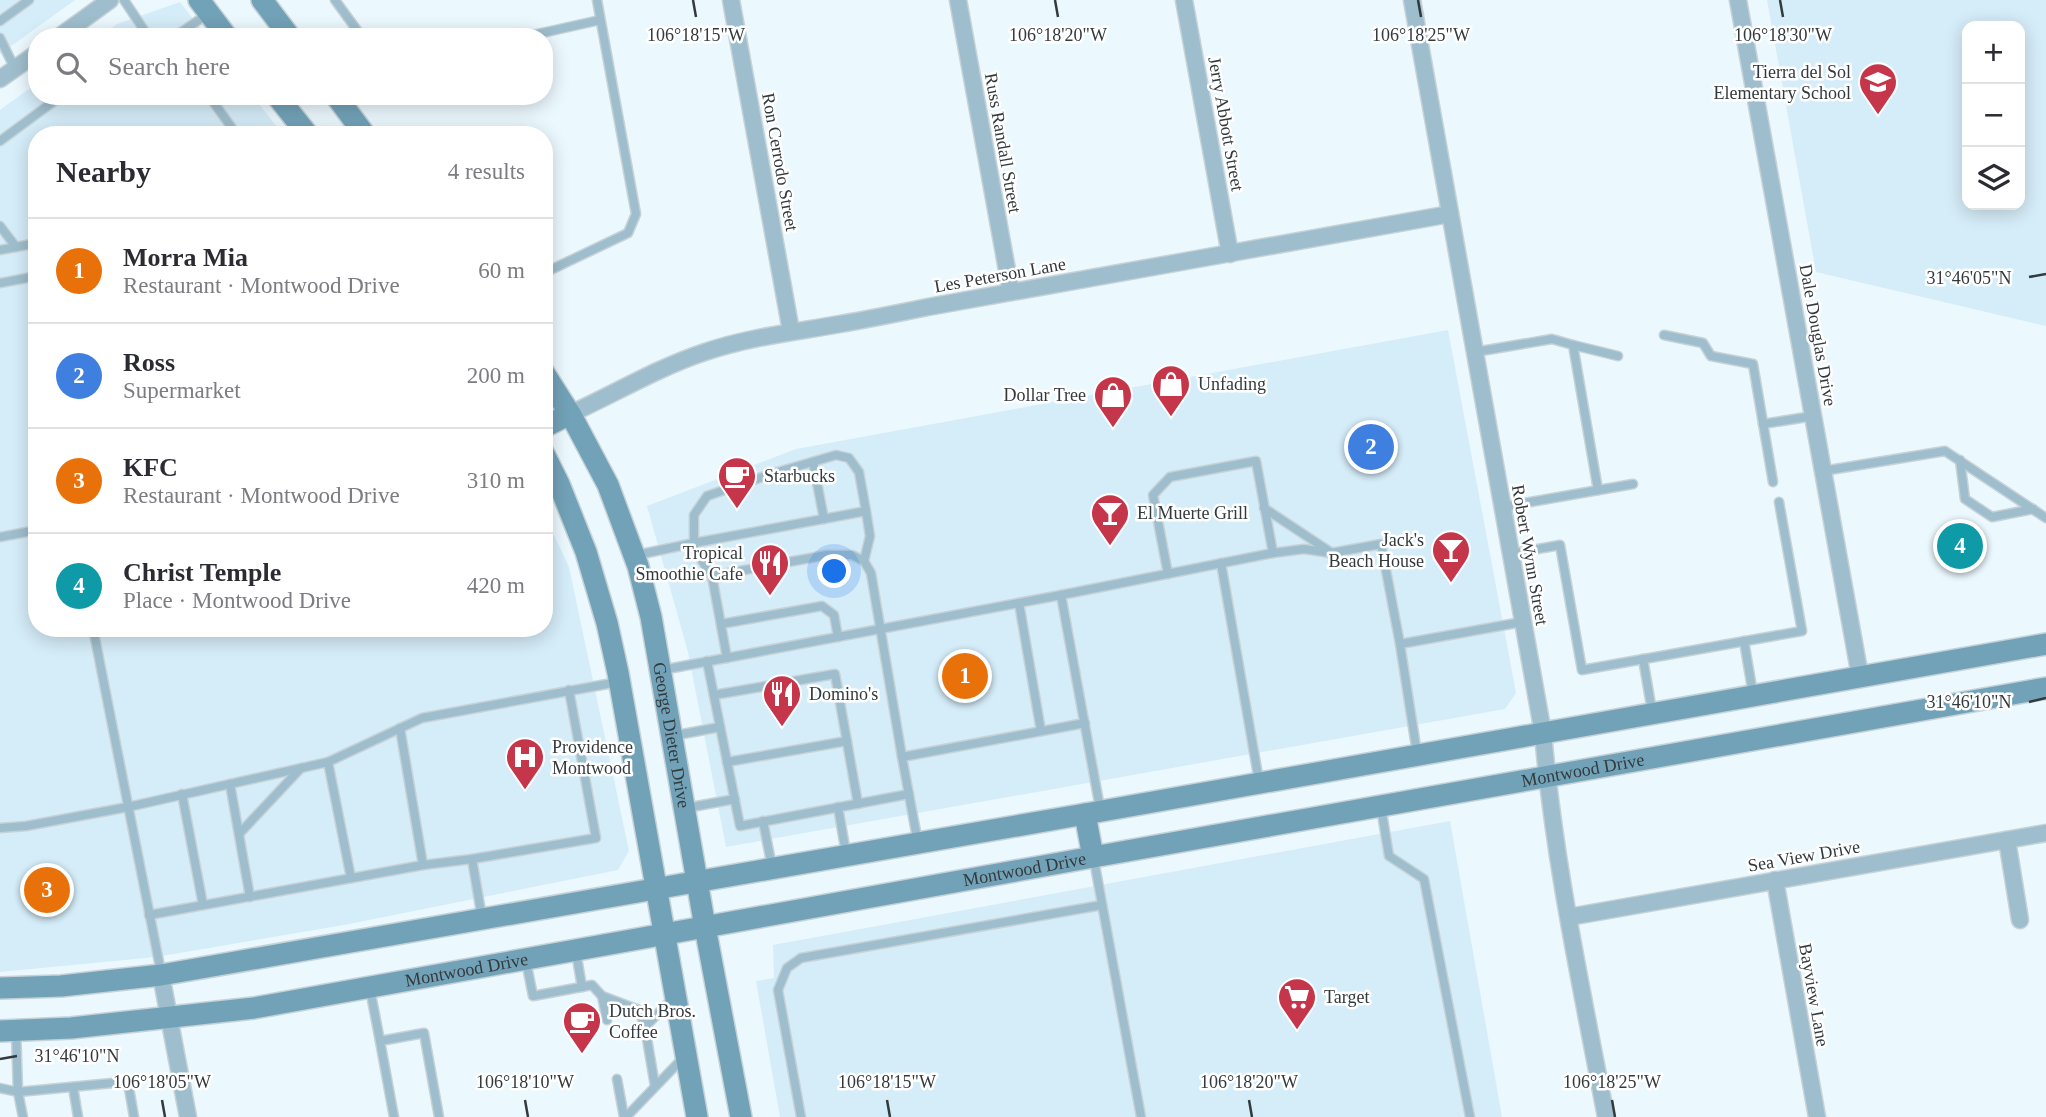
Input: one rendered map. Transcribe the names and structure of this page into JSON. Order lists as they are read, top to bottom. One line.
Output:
{"streets":{"main road":["George Dieter Drive","Montwood Drive"],"street":["Jerry Abbott Street","Russ Randall Street","Ron Cerrodo Street","Les Peterson Lane","Dale Douglas Drive","Robert Wynn Street","Sea View Drive","Bayview Lane"]},"crossings":[["Jerry Abbott Street","Les Peterson Lane"],["Russ Randall Street","Les Peterson Lane"],["Ron Cerrodo Street","Les Peterson Lane"],["Les Peterson Lane","Robert Wynn Street"],["Les Peterson Lane","George Dieter Drive"],["Robert Wynn Street","Montwood Drive"],["Robert Wynn Street","Sea View Drive"],["George Dieter Drive","Montwood Drive"],["Sea View Drive","Bayview Lane"]],"places":{"school or university":["Tierra del Sol Elementary School"],"shop":["Unfading","Dollar Tree"],"cafe":["Starbucks","Dutch Bros. Coffee"],"bar":["El Muerte Grill","Jack's Beach House"],"restaurant":["Tropical Smoothie Cafe","Domino's"],"hospital":["Providence Montwood"],"supermarket":["Target"]},"page":{"map_buttons":["+","−"],"search":"Search here","heading":["Nearby","4 results"],"list":[{"mark":"1","name":"Morra Mia","note":"Restaurant · Montwood Drive","value":"60 m"},{"mark":"2","name":"Ross","note":"Supermarket","value":"200 m"},{"mark":"3","name":"KFC","note":"Restaurant · Montwood Drive","value":"310 m"},{"mark":"4","name":"Christ Temple","note":"Place · Montwood Drive","value":"420 m"}],"pins":["2","4","1","3"]},"coordinates":["106°18'25\"W","106°18'15\"W","106°18'20\"W","106°18'30\"W","31°46'05\"N","31°46'10\"N","106°18'05\"W","106°18'10\"W"]}
